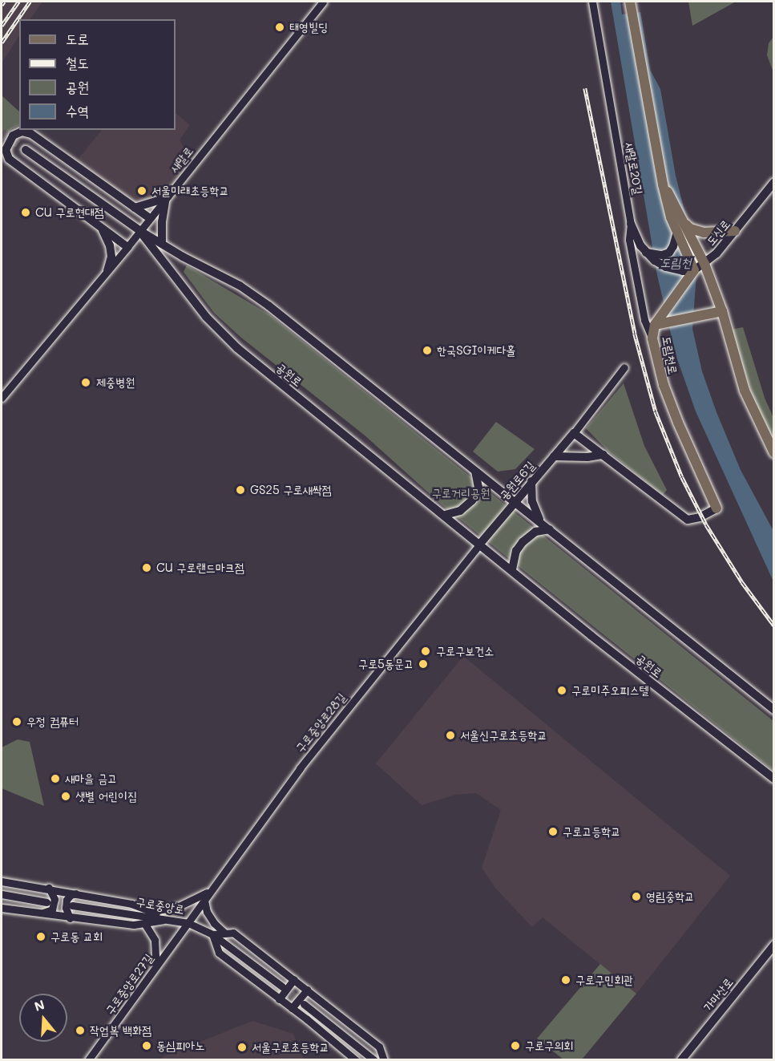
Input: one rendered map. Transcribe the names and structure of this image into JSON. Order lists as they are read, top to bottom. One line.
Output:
{"streets":{"main road":["도신로","도림천로","공원로","공원로6길","가마산로"],"street":["새말로","새말로20길","구로중앙로28길","구로중앙로","구로중앙로27길"]},"crossings":[["새말로","공원로"],["새말로20길","도림천로"],["도신로","도림천로"],["공원로","공원로6길"],["공원로","구로중앙로28길"],["공원로6길","구로중앙로28길"],["구로중앙로28길","구로중앙로"],["구로중앙로28길","구로중앙로27길"],["구로중앙로","구로중앙로27길"]],"water":["도림천"],"parks":["구로거리공원"],"places":["태영빌딩","서울미래초등학교","CU 구로현대점","한국SGI이케다홀","제중병원","GS25 구로새싹점","CU 구로랜드마크점","구로구보건소","구로5동문고","구로미주오피스텔","우정 컴퓨터","서울신구로초등학교","새마을 금고","샛별 어린이집","구로고등학교","영림중학교","구로동 교회","구로구민회관","작업복 백화점","동심피아노","구로구의회","서울구로초등학교"],"legend":["도로","철도","공원","수역"],"north":"top"}
